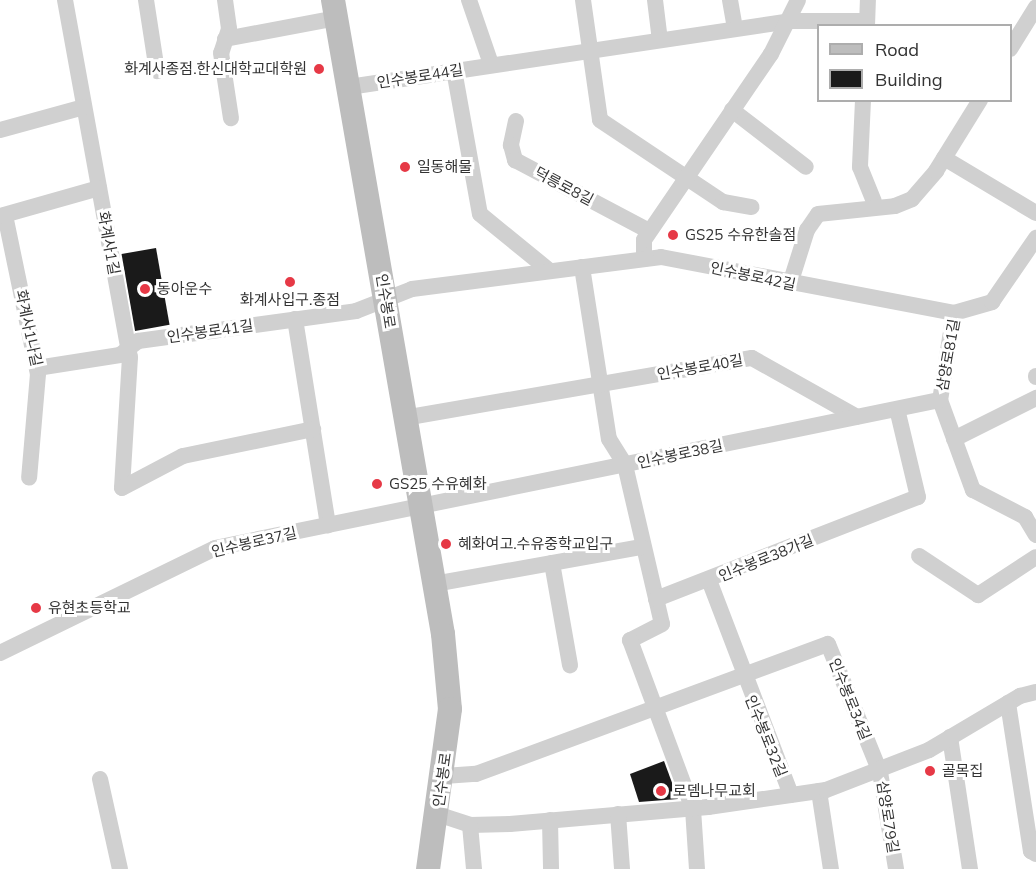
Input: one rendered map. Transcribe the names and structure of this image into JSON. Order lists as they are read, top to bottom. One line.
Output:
{"streets":{"main road":["인수봉로"],"street":["인수봉로44길","덕릉로8길","화계사1길","인수봉로42길","화계사1나길","인수봉로41길","삼양로81길","인수봉로40길","인수봉로38길","인수봉로37길","인수봉로38가길","인수봉로34길","인수봉로32길","삼양로79길"]},"crossings":[["인수봉로44길","인수봉로"],["화계사1길","화계사1나길"],["화계사1길","인수봉로41길"],["인수봉로42길","인수봉로"],["인수봉로42길","인수봉로41길"],["인수봉로42길","삼양로81길"],["인수봉로","인수봉로41길"],["인수봉로","인수봉로40길"],["인수봉로","인수봉로38길"],["인수봉로","인수봉로37길"],["인수봉로","인수봉로34길"],["인수봉로","인수봉로32길"],["화계사1나길","인수봉로41길"],["삼양로81길","인수봉로38길"],["인수봉로40길","인수봉로38길"],["인수봉로38길","인수봉로37길"],["인수봉로38길","인수봉로38가길"],["인수봉로34길","인수봉로32길"],["인수봉로34길","삼양로79길"],["인수봉로32길","삼양로79길"]],"places":["화계사종점.한신대학교대학원","일동해물","GS25 수유한솔점","화계사입구.종점","동아운수","GS25 수유혜화","혜화여고.수유중학교입구","유현초등학교","골목집","로뎀나무교회"],"legend":["Road","Building"]}
